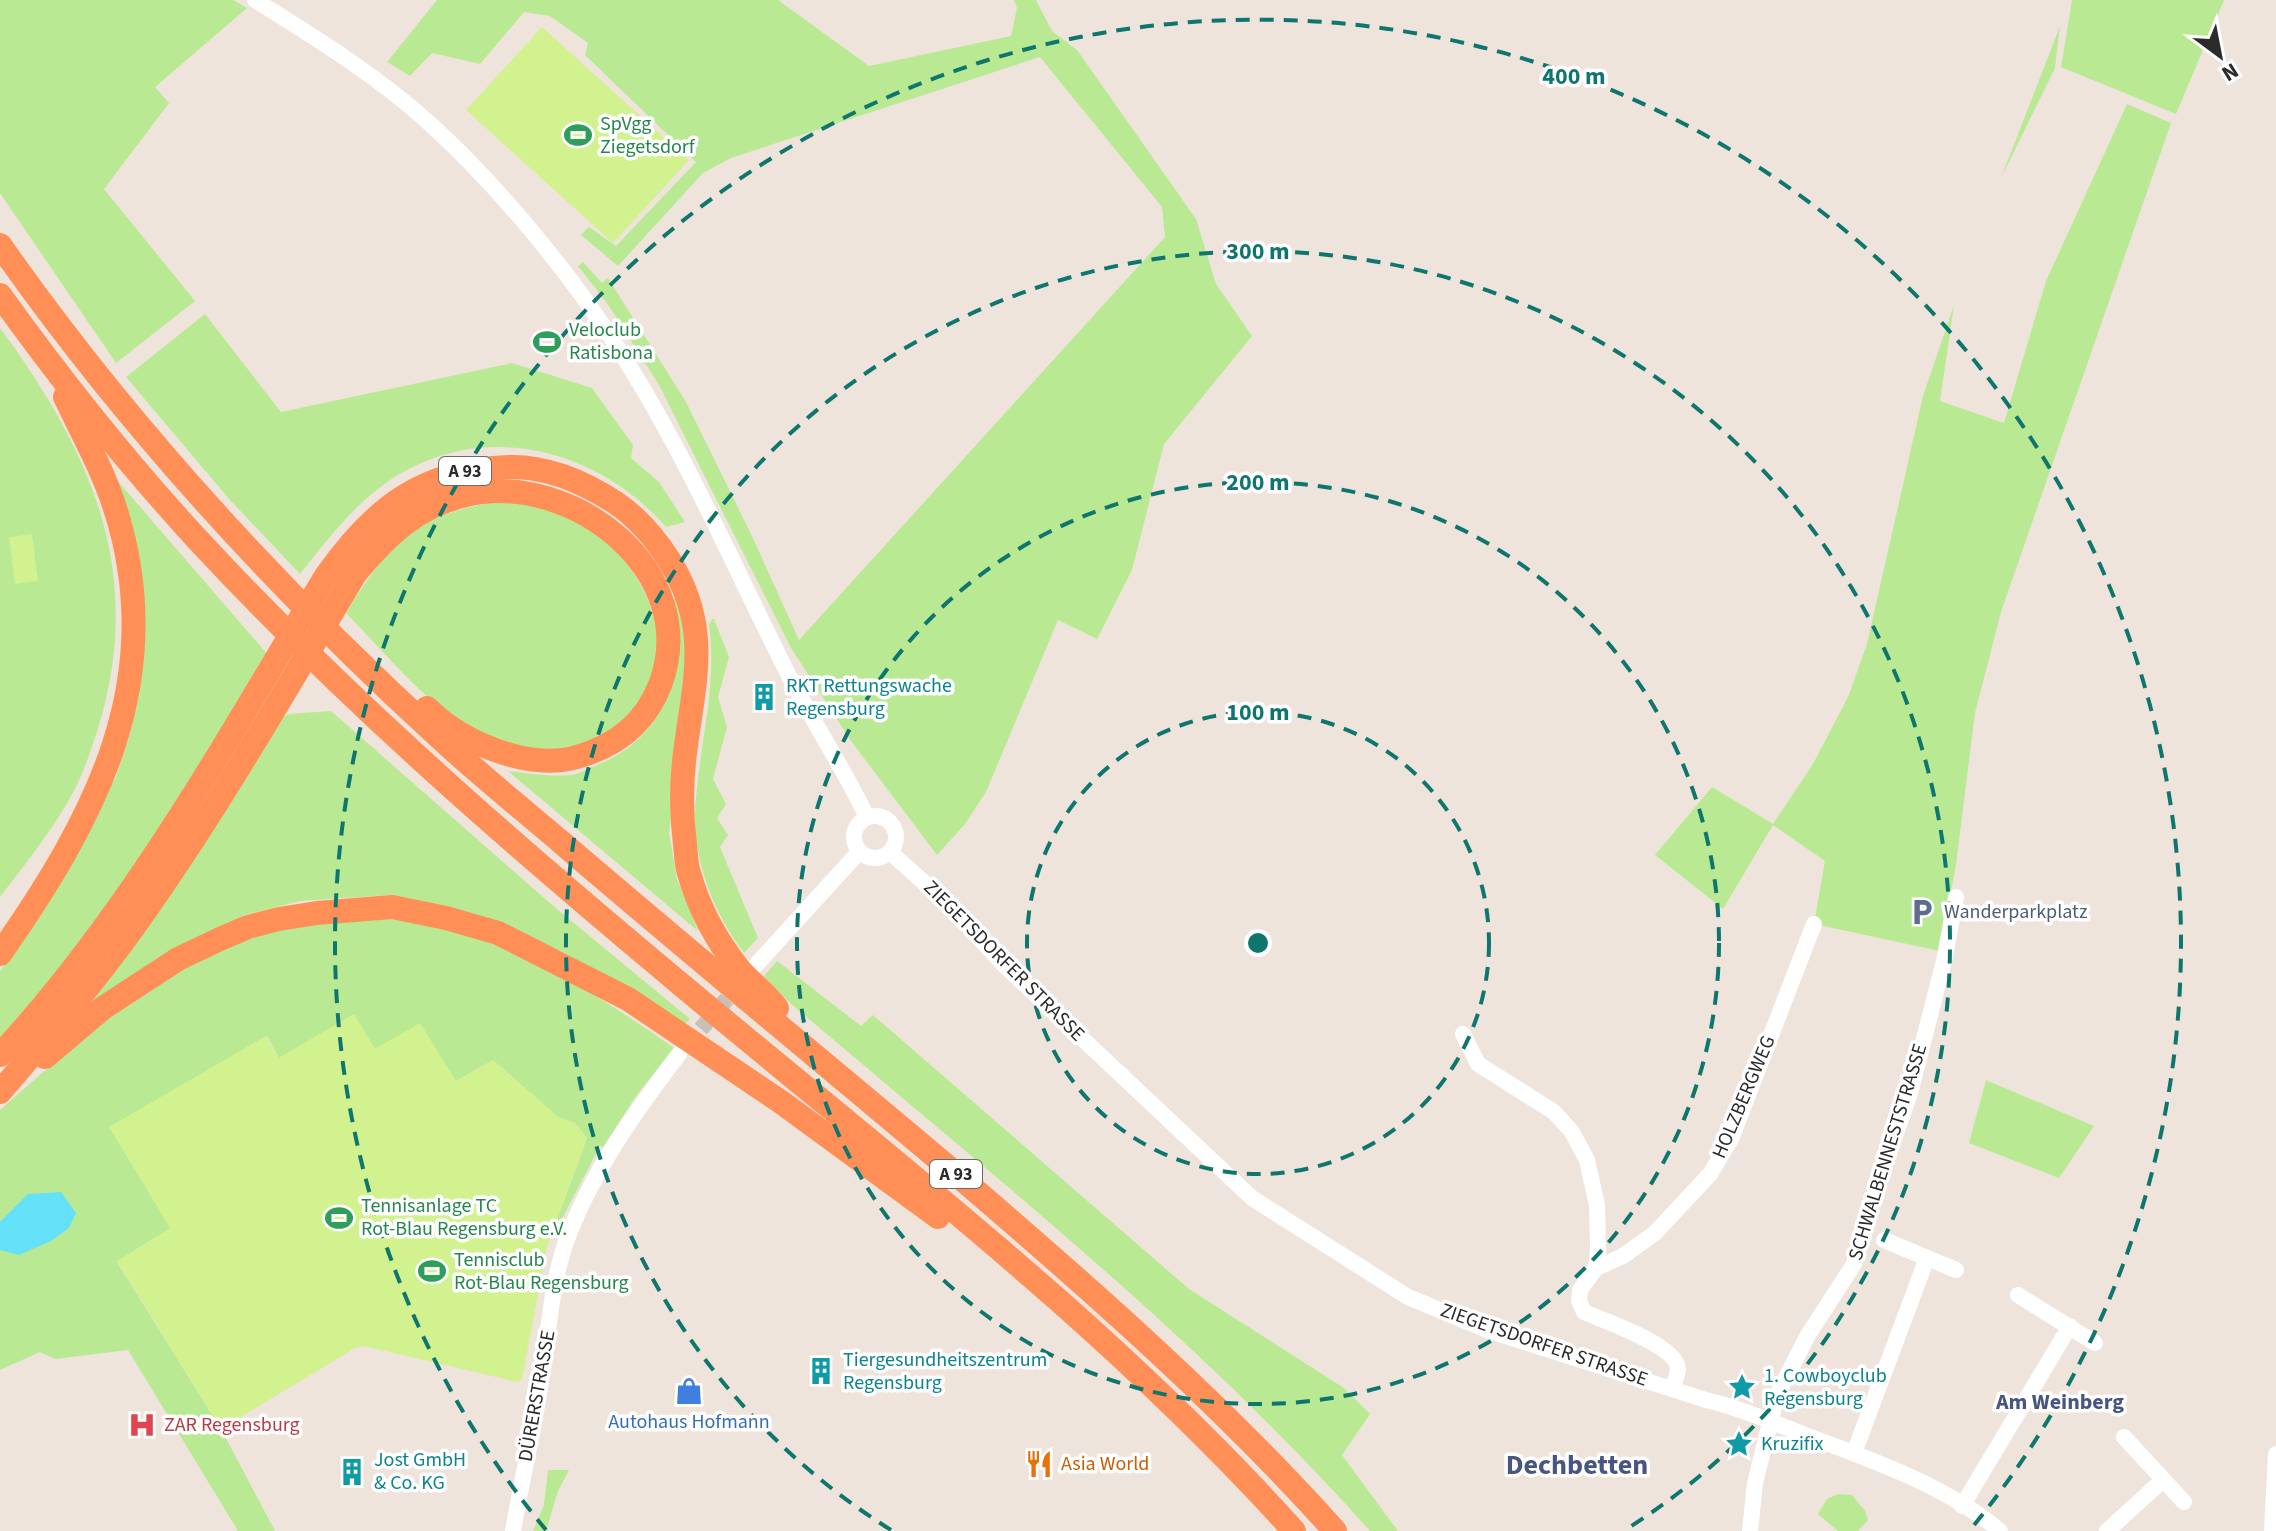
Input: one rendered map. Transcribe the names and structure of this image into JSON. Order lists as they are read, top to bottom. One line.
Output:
{"streets":{"highway":["A 93"],"street":["ZIEGETSDORFER STRASSE","HOLZBERGWEG","SCHWALBENNESTSTRASSE","DÜRERSTRASSE"]},"crossings":[["ZIEGETSDORFER STRASSE","SCHWALBENNESTSTRASSE"]],"districts":["Am Weinberg","Dechbetten"],"places":{"sports":["SpVgg Ziegetsdorf","Veloclub Ratisbona","Tennisanlage TC Rot-Blau Regensburg e.V.","Tennisclub Rot-Blau Regensburg"],"building":["RKT Rettungswache Regensburg","Tiergesundheitszentrum Regensburg","Jost GmbH & Co. KG"],"parking":["Wanderparkplatz"],"place":["1. Cowboyclub Regensburg","Kruzifix"],"shop":["Autohaus Hofmann"],"hospital":["ZAR Regensburg"],"restaurant":["Asia World"]},"north":"bottom right","rings":["400 m","300 m","200 m","100 m"]}
